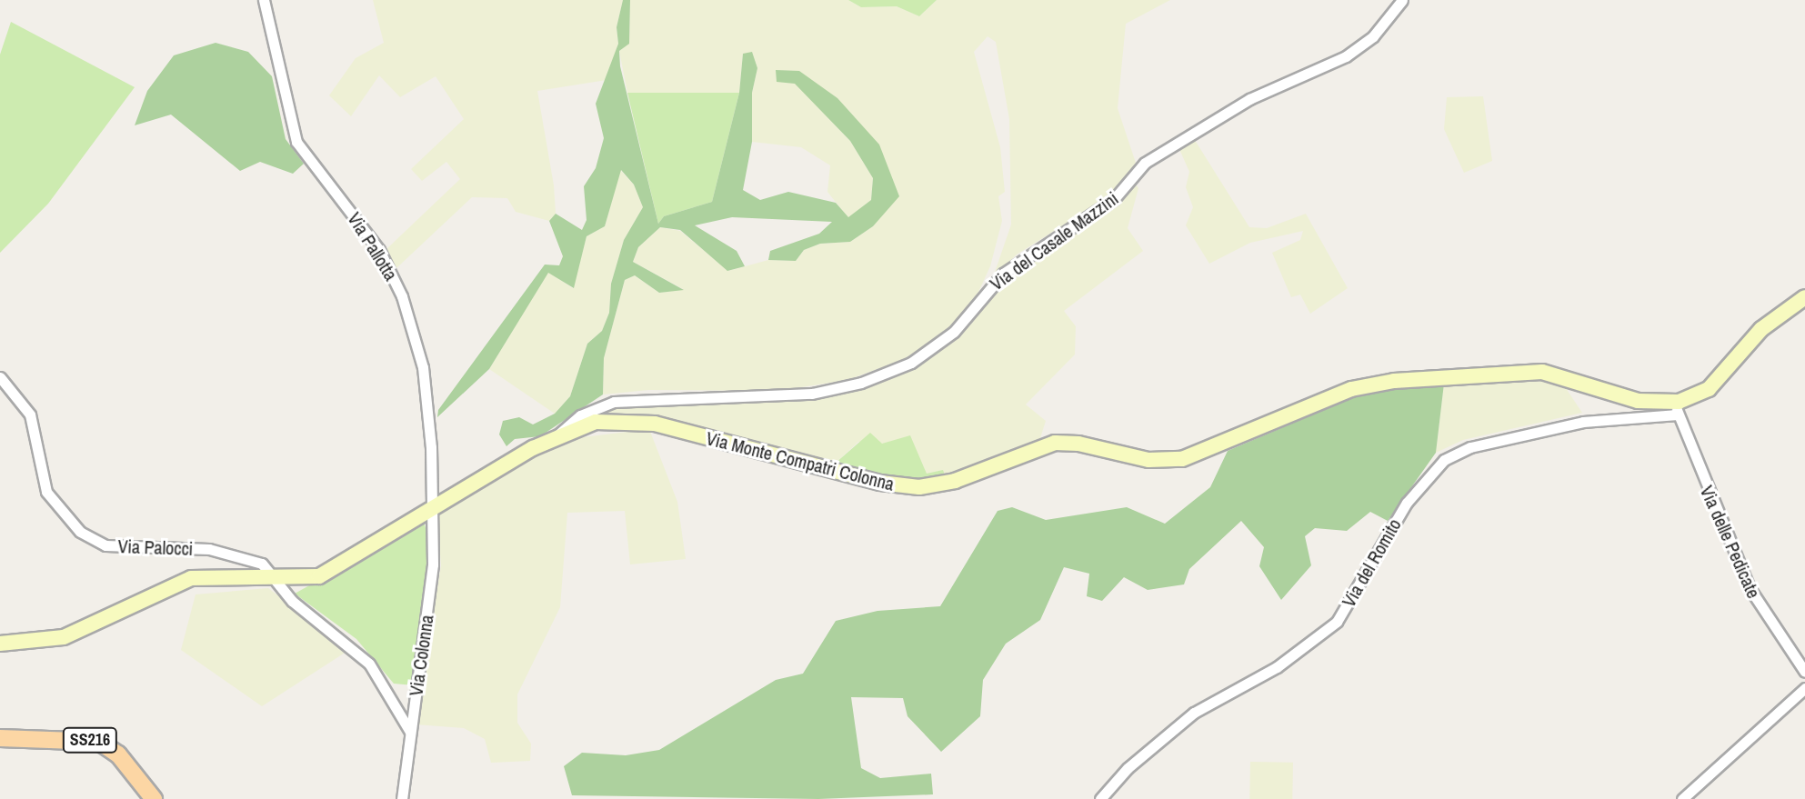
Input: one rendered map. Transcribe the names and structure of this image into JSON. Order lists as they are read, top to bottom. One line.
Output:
{"streets":{"main road":["SS216"],"street":["Via del Casale Mazzini","Via Pallotta","Via Monte Compatri Colonna","Via delle Pedicate","Via Palocci","Via del Romito","Via Colonna"]},"crossings":[["Via del Casale Mazzini","Via Monte Compatri Colonna"],["Via Pallotta","Via Monte Compatri Colonna"],["Via Pallotta","Via Colonna"],["Via Monte Compatri Colonna","Via delle Pedicate"],["Via Monte Compatri Colonna","Via Palocci"],["Via Monte Compatri Colonna","Via del Romito"],["Via Monte Compatri Colonna","Via Colonna"],["Via delle Pedicate","Via del Romito"],["Via Palocci","Via Colonna"]]}
